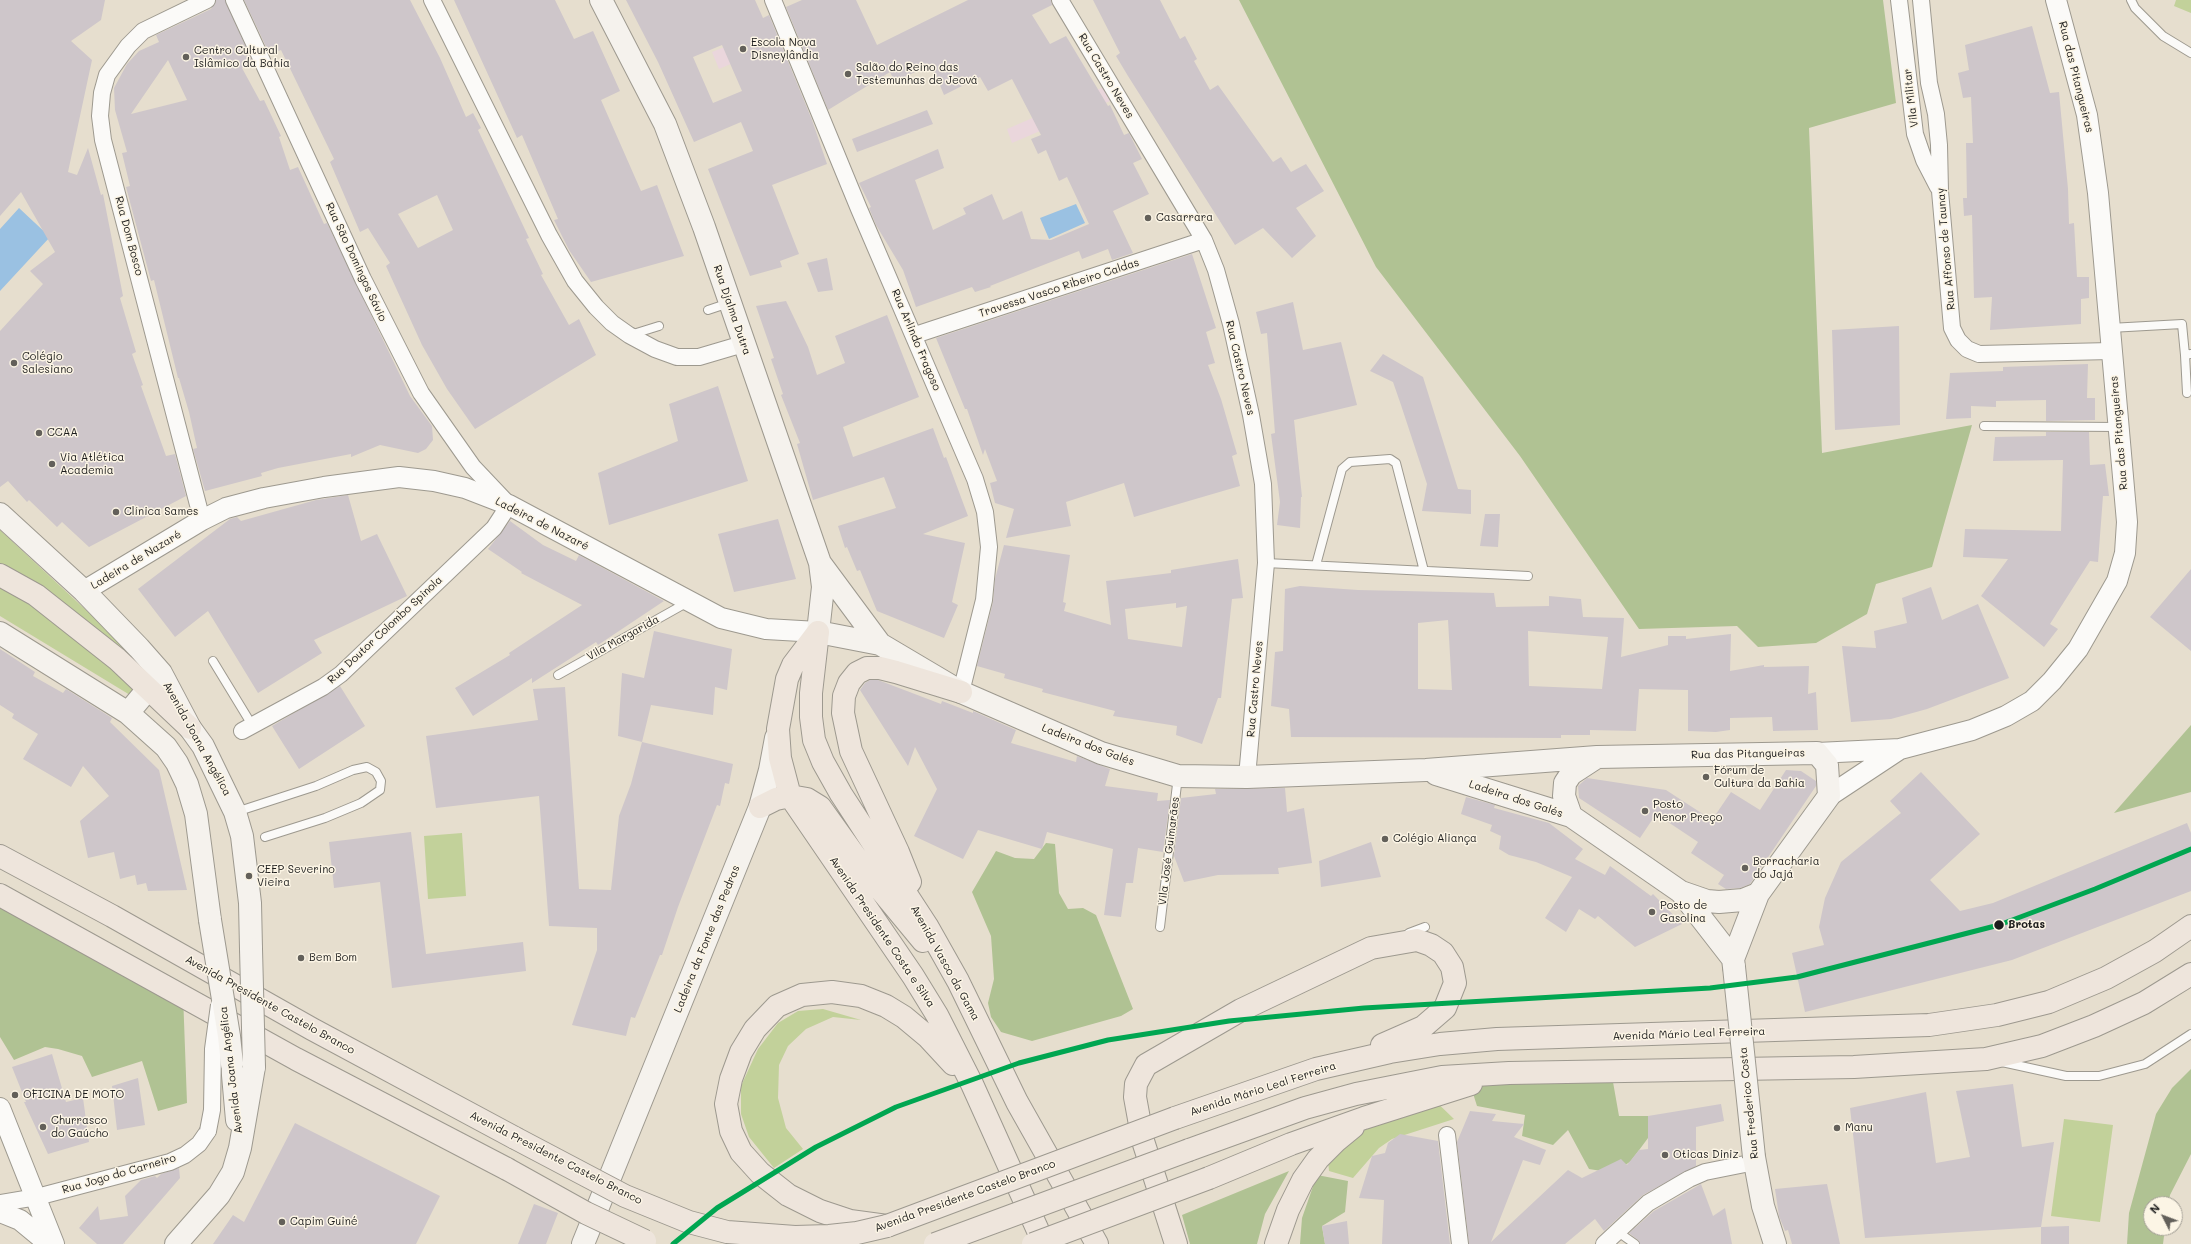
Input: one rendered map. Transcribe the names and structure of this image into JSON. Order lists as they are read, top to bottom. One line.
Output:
{"streets":{"main road":["Rua das Pitangueiras","Rua Djalma Dutra","Avenida Joana Angélica","Ladeira dos Galés","Avenida Presidente Costa e Silva","Ladeira da Fonte das Pedras","Avenida Vasco da Gama","Avenida Presidente Castelo Branco","Avenida Mário Leal Ferreira","Rua Frederico Costa"],"street":["Rua Castro Neves","Vila Militar","Rua Dom Bosco","Rua Affonso de Taunay","Rua São Domingos Sávio","Travessa Vasco Ribeiro Caldas","Rua Arlindo Fragoso","Ladeira de Nazaré","Rua Doutor Colombo Spinola","Rua Jogo do Carneiro"],"lane":["Vila Margarida","Vila José Guimarães"]},"crossings":[["Rua Castro Neves","Travessa Vasco Ribeiro Caldas"],["Rua Castro Neves","Ladeira dos Galés"],["Rua das Pitangueiras","Rua Affonso de Taunay"],["Rua das Pitangueiras","Ladeira dos Galés"],["Rua das Pitangueiras","Rua Frederico Costa"],["Vila Militar","Rua Affonso de Taunay"],["Rua Dom Bosco","Ladeira de Nazaré"],["Rua São Domingos Sávio","Ladeira de Nazaré"],["Rua São Domingos Sávio","Rua Doutor Colombo Spinola"],["Travessa Vasco Ribeiro Caldas","Rua Arlindo Fragoso"],["Rua Djalma Dutra","Ladeira de Nazaré"],["Rua Djalma Dutra","Ladeira dos Galés"],["Rua Djalma Dutra","Ladeira da Fonte das Pedras"],["Rua Djalma Dutra","Avenida Vasco da Gama"],["Rua Arlindo Fragoso","Ladeira dos Galés"],["Ladeira de Nazaré","Rua Doutor Colombo Spinola"],["Ladeira de Nazaré","Vila Margarida"],["Ladeira de Nazaré","Avenida Joana Angélica"],["Ladeira de Nazaré","Ladeira dos Galés"],["Ladeira de Nazaré","Ladeira da Fonte das Pedras"],["Ladeira de Nazaré","Avenida Vasco da Gama"],["Avenida Joana Angélica","Rua Jogo do Carneiro"],["Ladeira dos Galés","Vila José Guimarães"],["Ladeira dos Galés","Ladeira da Fonte das Pedras"],["Ladeira dos Galés","Avenida Vasco da Gama"],["Avenida Presidente Costa e Silva","Ladeira da Fonte das Pedras"],["Ladeira da Fonte das Pedras","Avenida Vasco da Gama"],["Avenida Presidente Castelo Branco","Avenida Mário Leal Ferreira"]],"places":["Escola Nova Disneylândia","Centro Cultural Islâmico da Bahia","Salão do Reino das Testemunhas de Jeová","Casarrara","Colégio Salesiano","CCAA","Via Atlética Academia","Clínica Sames","Fórum de Cultura da Bahia","Posto Menor Preço","Colégio Aliança","Borracharia do Jajá","CEEP Severino Vieira","Posto de Gasolina","Brotas","Bem Bom","OFICINA DE MOTO","Churrasco do Gaúcho","Manu","Oticas Diniz","Capim Guiné"],"north":"top left"}
